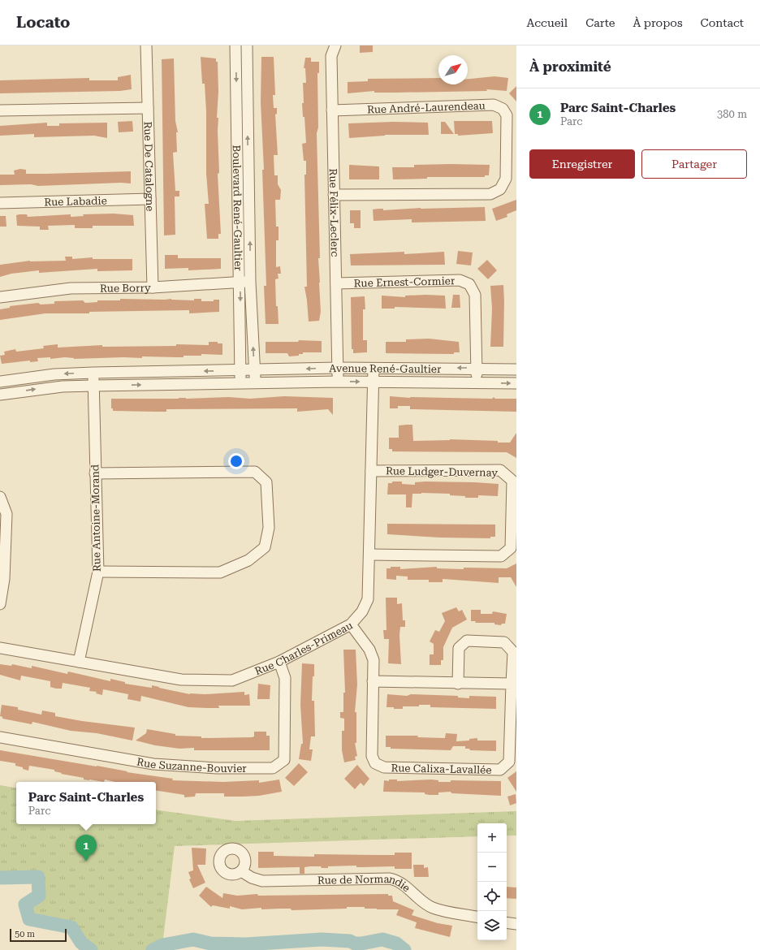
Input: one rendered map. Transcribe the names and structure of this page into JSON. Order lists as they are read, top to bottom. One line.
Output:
{"streets":{"street":["Rue André-Laurendeau","Rue De Catalogne","Rue Labadie","Boulevard René-Gaultier","Rue Félix-Leclerc","Rue Ernest-Cormier","Rue Borry","Avenue René-Gaultier","Rue Ludger-Duvernay","Rue Antoine-Morand","Rue Charles-Primeau","Rue Suzanne-Bouvier","Rue Calixa-Lavallée","Rue de Normandie"]},"crossings":[["Rue André-Laurendeau","Rue Félix-Leclerc"],["Rue De Catalogne","Rue Labadie"],["Rue De Catalogne","Rue Borry"],["Boulevard René-Gaultier","Rue Borry"],["Boulevard René-Gaultier","Avenue René-Gaultier"],["Rue Félix-Leclerc","Rue Ernest-Cormier"],["Rue Félix-Leclerc","Avenue René-Gaultier"],["Rue Ernest-Cormier","Avenue René-Gaultier"],["Avenue René-Gaultier","Rue Charles-Primeau"],["Rue Ludger-Duvernay","Rue Charles-Primeau"],["Rue Antoine-Morand","Rue Charles-Primeau"],["Rue Charles-Primeau","Rue Suzanne-Bouvier"],["Rue Charles-Primeau","Rue Calixa-Lavallée"]],"scale_bar":"50 m","north":"top right","page":{"header":"Locato","nav":["Accueil","Carte","À propos","Contact"],"heading":"À proximité","list":[{"mark":"1","name":"Parc Saint-Charles","note":"Parc","value":"380 m"}],"buttons":["Enregistrer","Partager"],"popup":["Parc Saint-Charles","Parc"],"map_buttons":["+","−"],"pins":"1","scale":"50 m"}}
